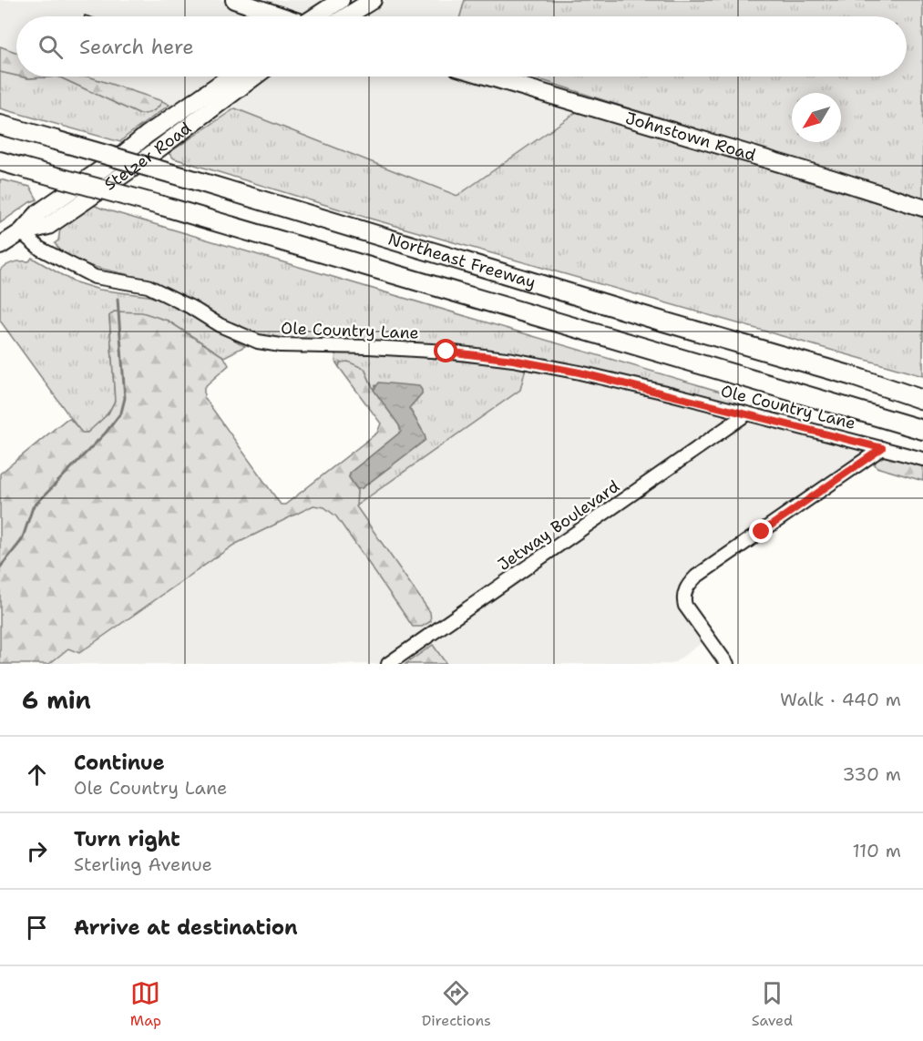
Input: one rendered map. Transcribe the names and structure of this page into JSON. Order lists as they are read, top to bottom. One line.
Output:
{"streets":{"highway":["Northeast Freeway"],"main road":["Johnstown Road","Stelzer Road"],"street":["Ole Country Lane","Jetway Boulevard"]},"crossings":[["Stelzer Road","Ole Country Lane"],["Ole Country Lane","Jetway Boulevard"]],"north":"bottom left","page":{"search":"Search here","heading":["6 min","Walk · 440 m"],"list":[["Continue","Ole Country Lane","330 m"],["Turn right","Sterling Avenue","110 m"],"Arrive at destination"],"nav":["Map","Directions","Saved"]}}
